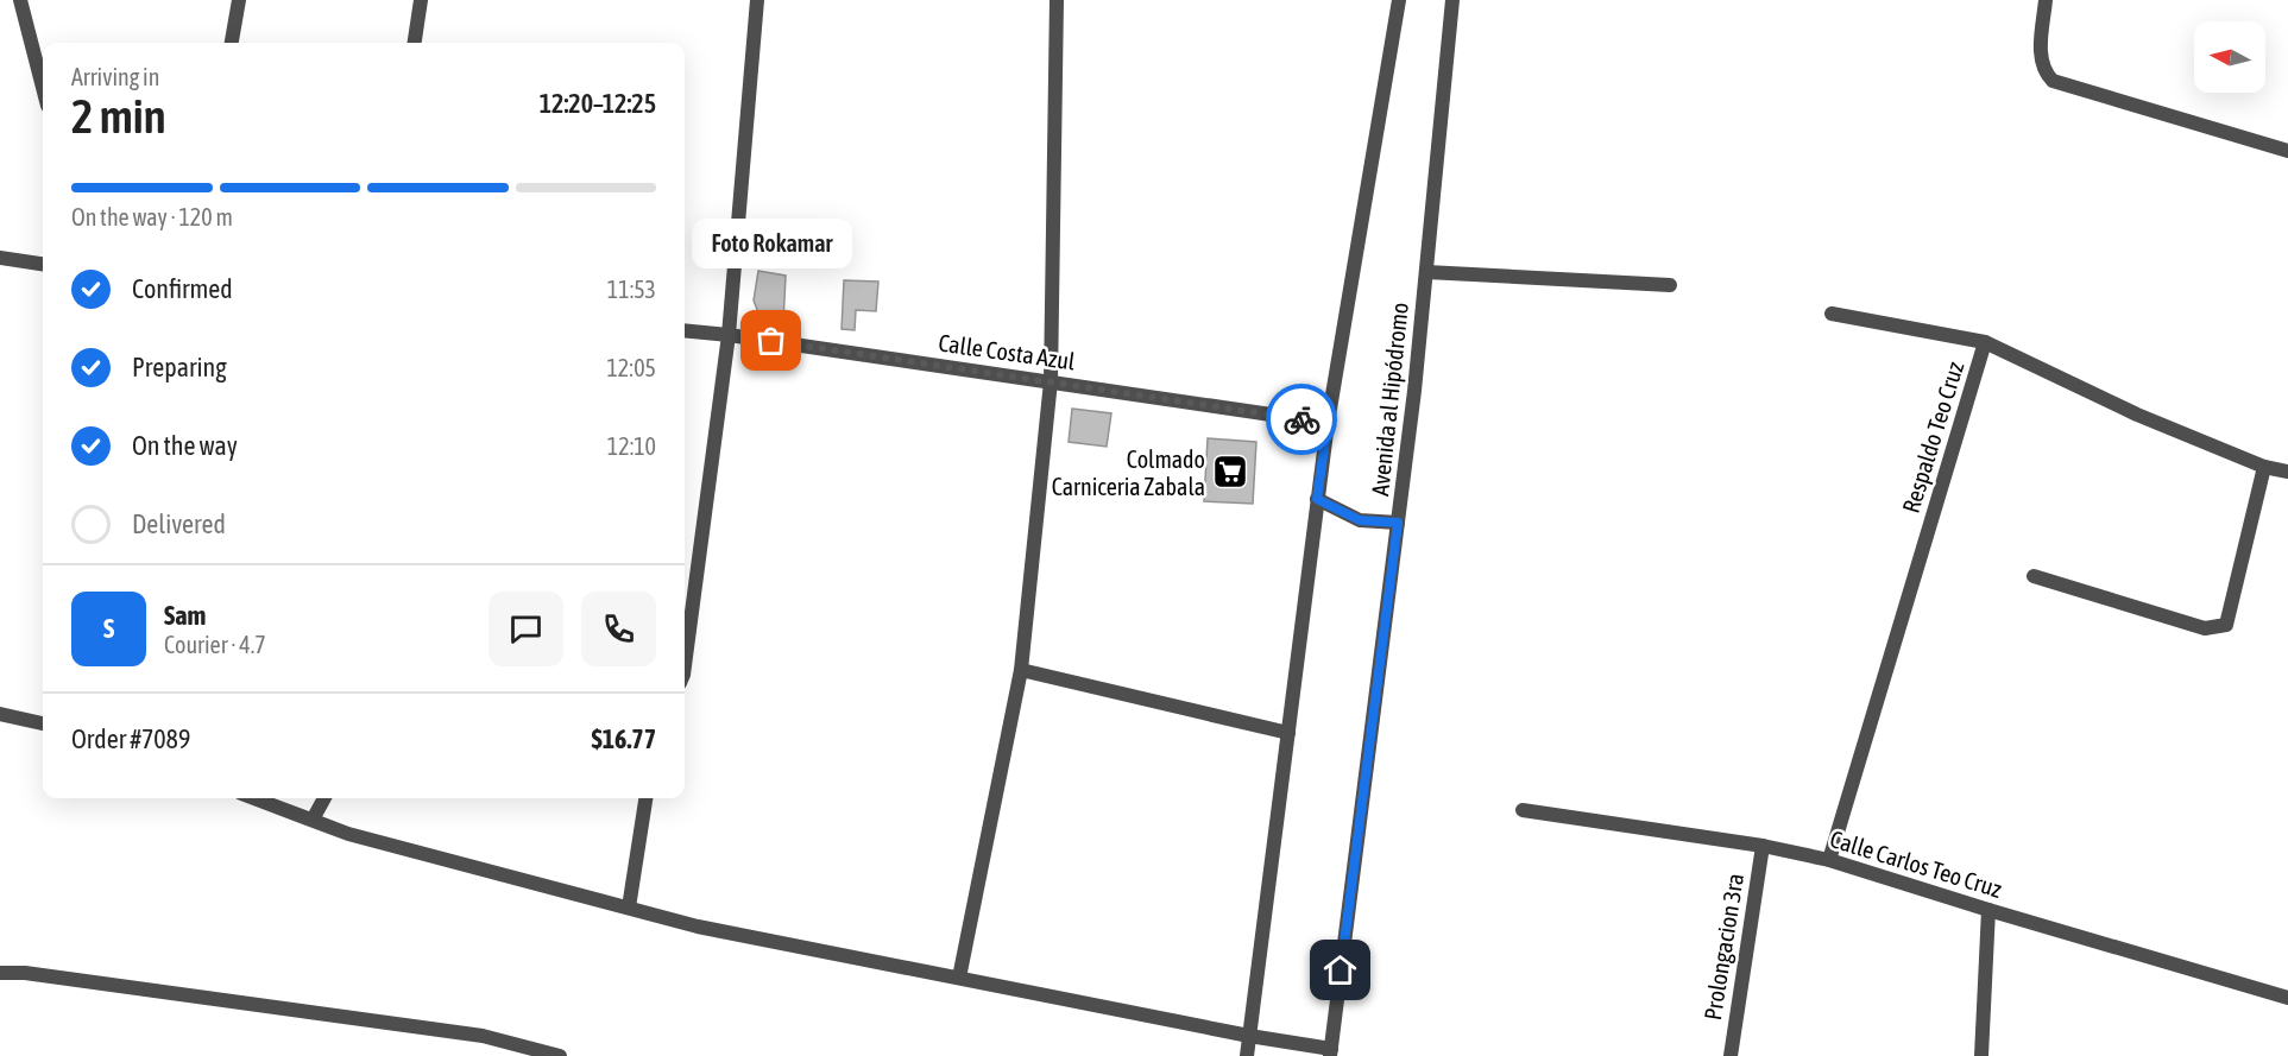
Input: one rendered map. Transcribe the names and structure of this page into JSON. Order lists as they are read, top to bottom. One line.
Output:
{"streets":{"street":["Calle Costa Azul","Avenida al Hipódromo","Respaldo Teo Cruz","Calle Carlos Teo Cruz","Prolongacion 3ra"]},"crossings":[["Respaldo Teo Cruz","Calle Carlos Teo Cruz"],["Calle Carlos Teo Cruz","Prolongacion 3ra"]],"places":{"other":["Foto Rokamar"],"supermarket":["Colmado Carniceria Zabala"]},"north":"left","page":{"heading":["2 min","Arriving in","12:20–12:25"],"panel":["Sam","Courier · 4.7","Order #7089","$16.77"],"bar":"On the way · 120 m","bubble":"Foto Rokamar","list":[["Confirmed","11:53"],["Preparing","12:05"],["On the way","12:10"],"Delivered"],"round":"S"}}
